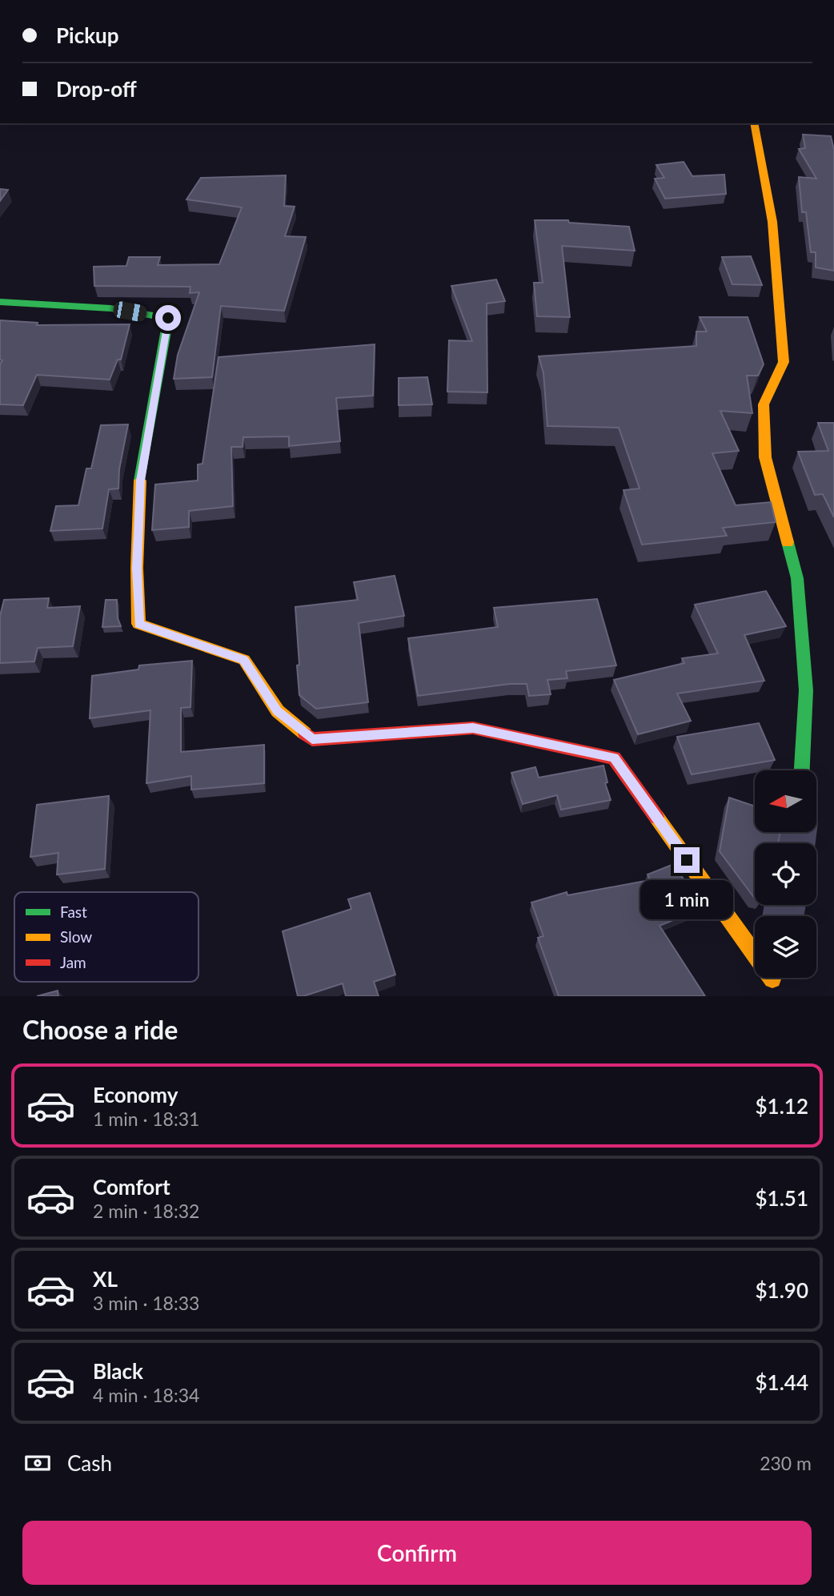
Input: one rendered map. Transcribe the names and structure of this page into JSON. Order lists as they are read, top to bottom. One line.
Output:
{"legend":["Fast","Slow","Jam"],"north":"left","page":{"banner":["Pickup","Drop-off"],"bubble":"1 min","heading":"Choose a ride","list":[{"name":"Economy","note":"1 min · 18:31","value":"$1.12"},{"name":"Comfort","note":"2 min · 18:32","value":"$1.51"},{"name":"XL","note":"3 min · 18:33","value":"$1.90"},{"name":"Black","note":"4 min · 18:34","value":"$1.44"}],"pay":["Cash","230 m"],"buttons":"Confirm"}}
